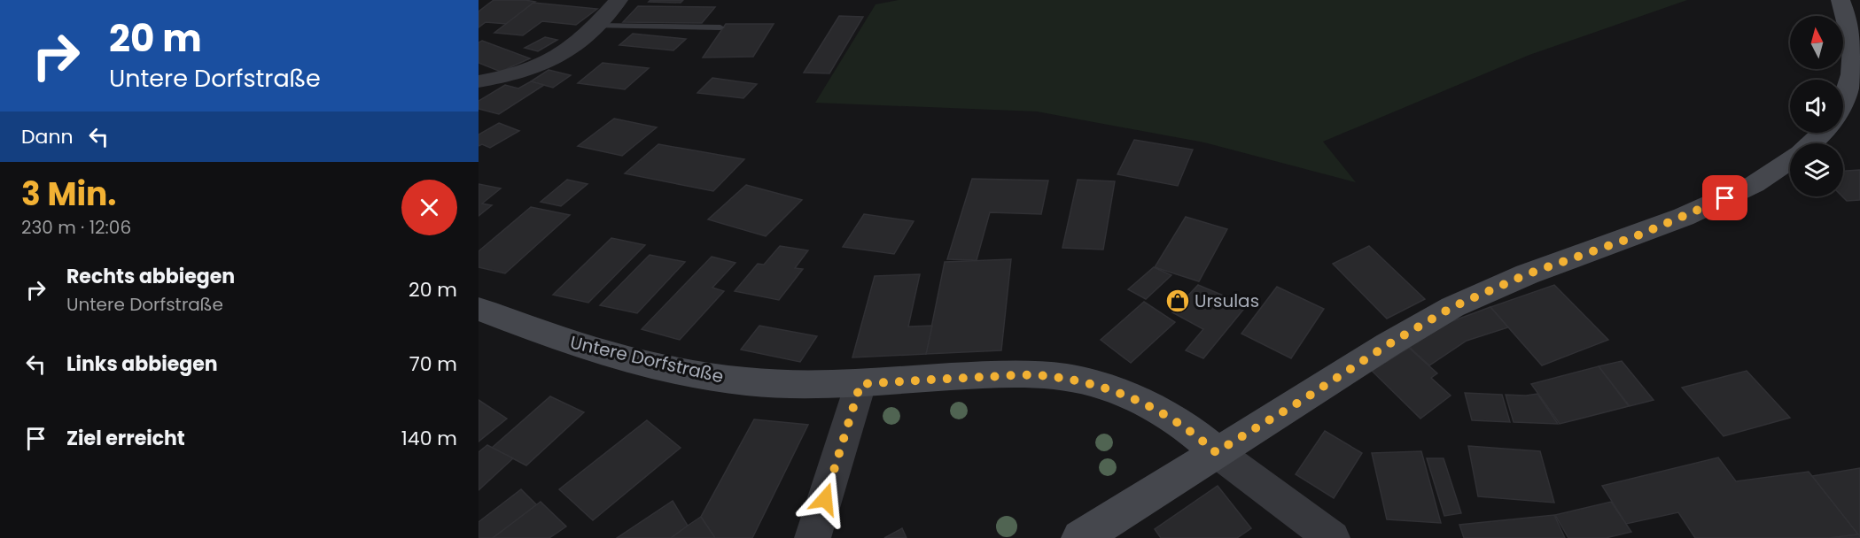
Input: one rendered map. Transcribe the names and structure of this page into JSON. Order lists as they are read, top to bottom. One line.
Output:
{"streets":{"street":["Untere Dorfstraße"]},"places":{"shop":["Ursulas"]},"north":"top","page":{"turn":["20 m","Untere Dorfstraße"],"then":"Dann","heading":["3 Min.","230 m · 12:06"],"list":[{"name":"Rechts abbiegen","note":"Untere Dorfstraße","value":"20 m"},{"name":"Links abbiegen","value":"70 m"},{"name":"Ziel erreicht","value":"140 m"}]}}
